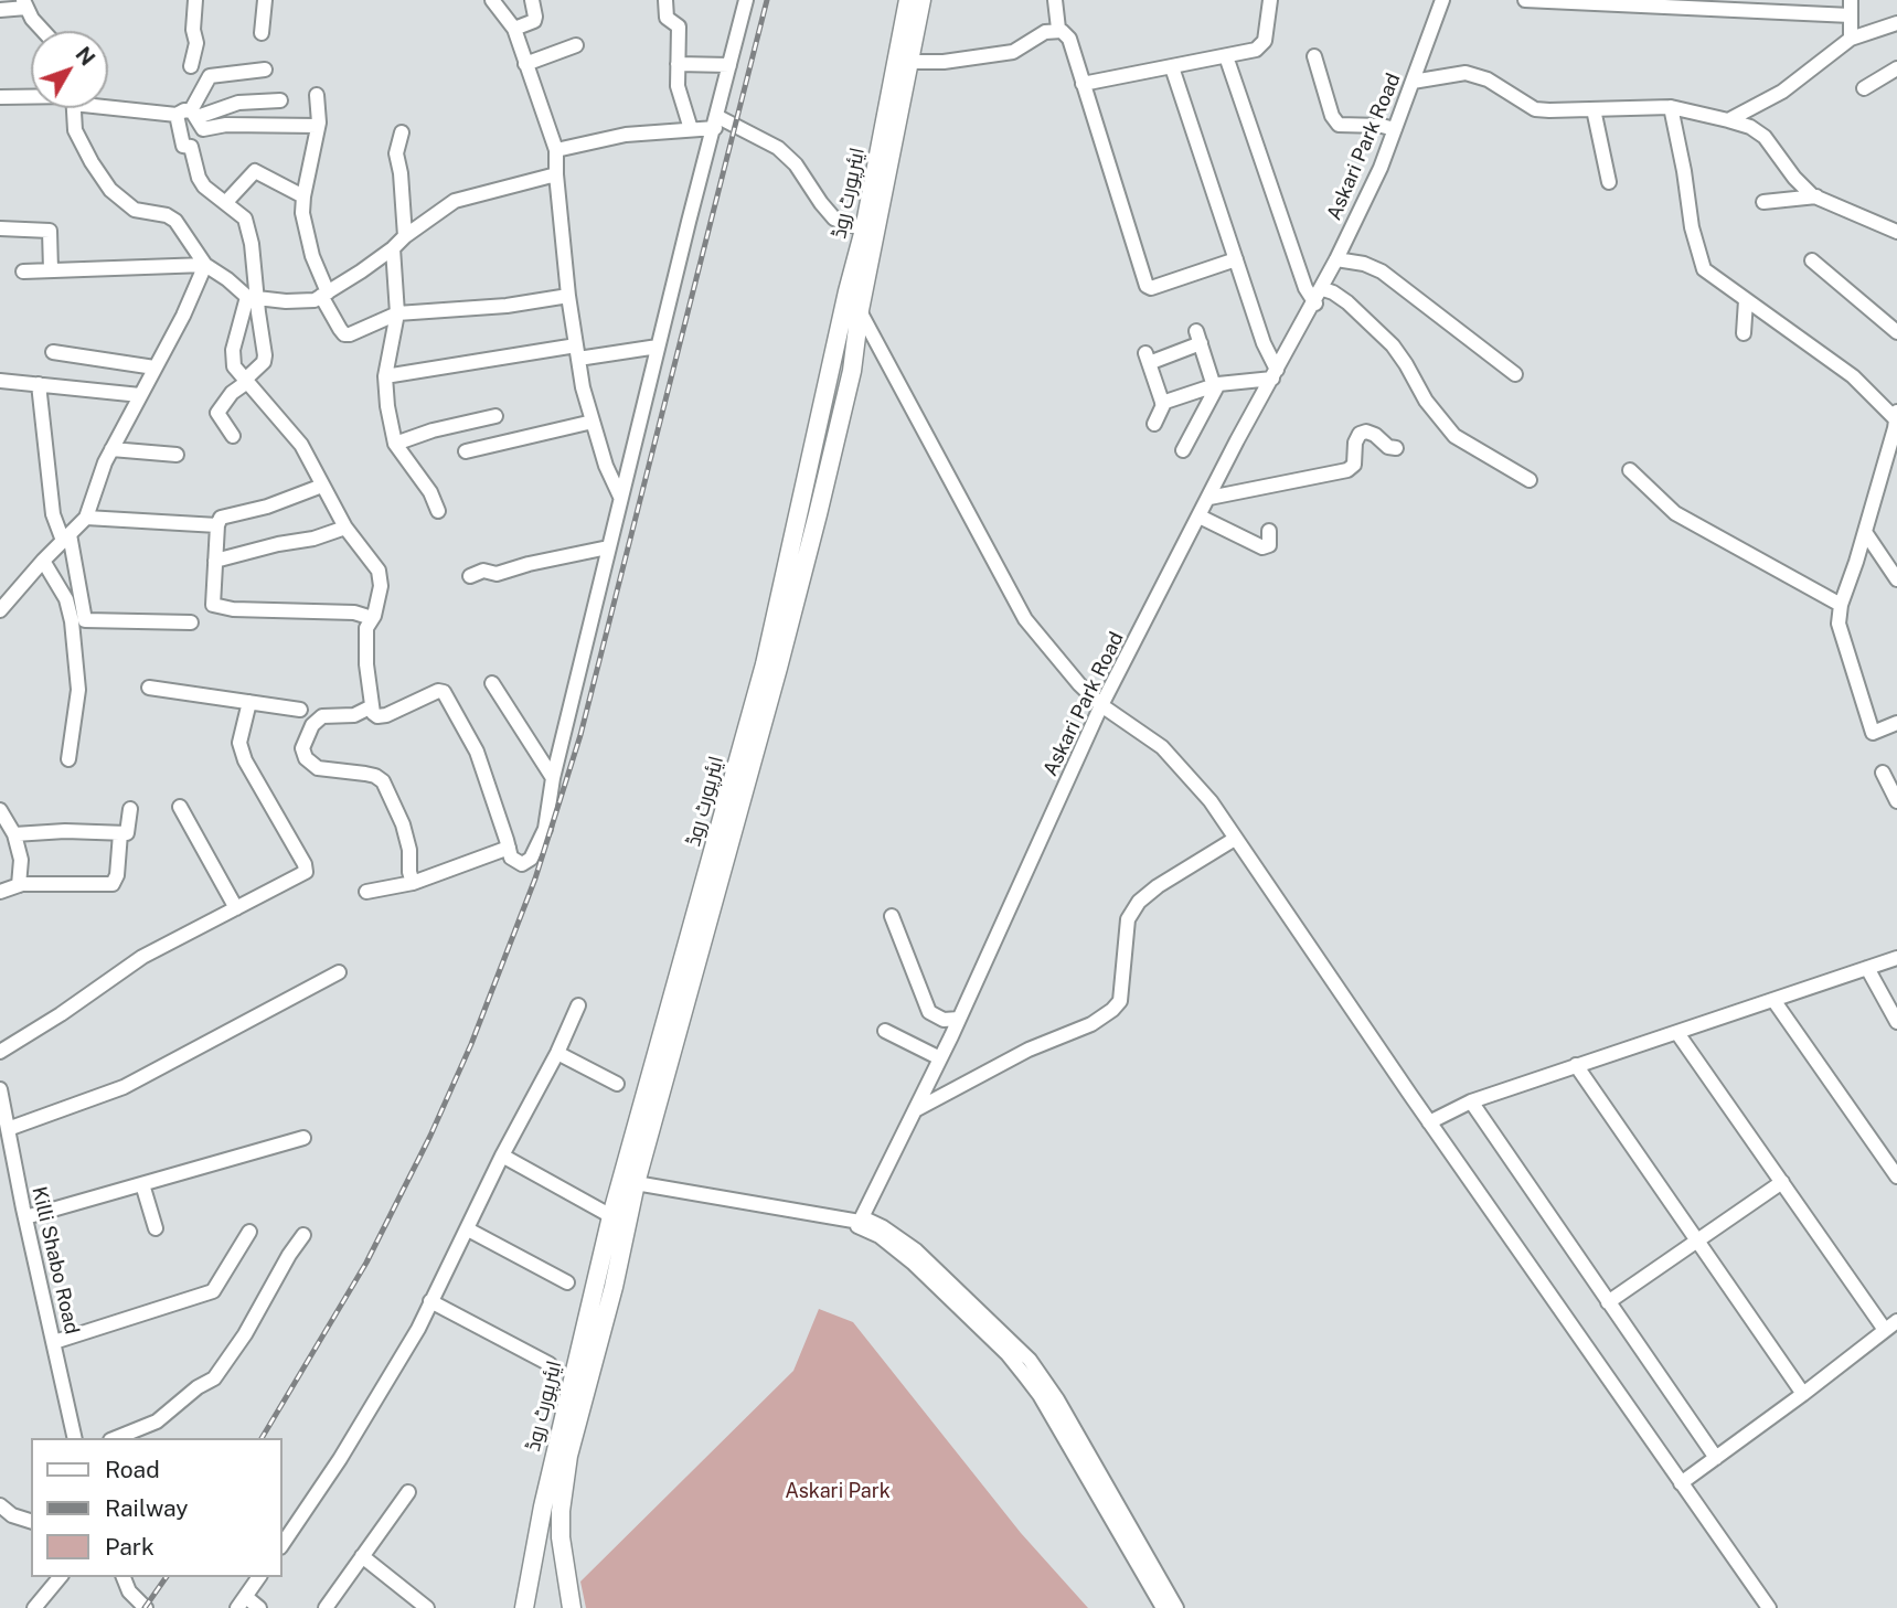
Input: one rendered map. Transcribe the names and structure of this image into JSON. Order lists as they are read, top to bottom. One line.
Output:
{"streets":{"main road":["ایئرپورٹ روڈ"],"street":["Askari Park Road","Killi Shabo Road"]},"parks":["Askari Park"],"legend":["Road","Railway","Park"],"north":"top right"}
